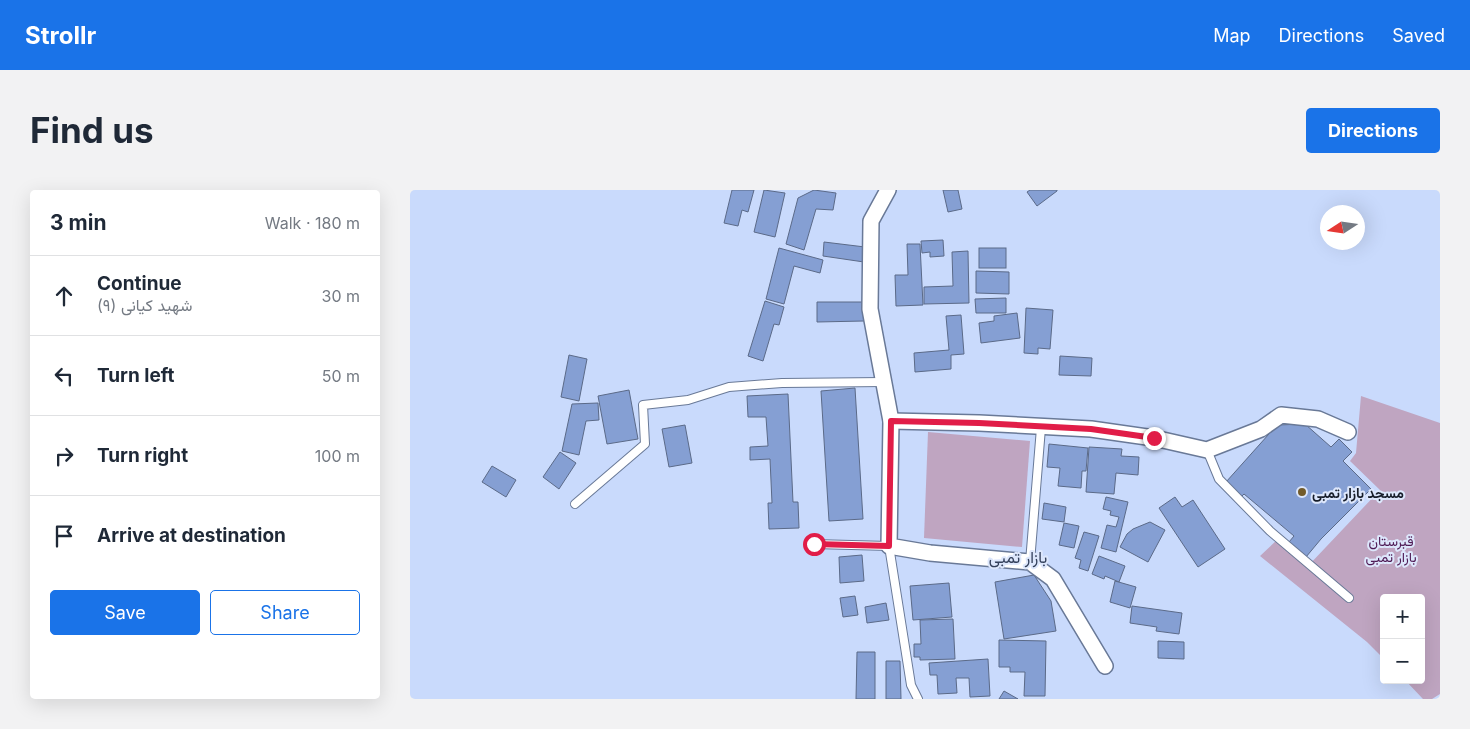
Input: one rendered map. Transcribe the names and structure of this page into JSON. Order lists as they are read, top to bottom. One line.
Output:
{"districts":["بازار تمبی"],"parks":["قبرستان بازار تمبی"],"places":["مسجد بازار تمبی"],"north":"left","page":{"header":"Strollr","nav":["Map","Directions","Saved"],"buttons":["Directions",["Save","Share"]],"title":"Find us","heading":["3 min","Walk · 180 m"],"list":[["Continue","شهید کیانی (۹)","30 m"],["Turn left","50 m"],["Turn right","100 m"],"Arrive at destination"],"map_buttons":["+","−"]}}
